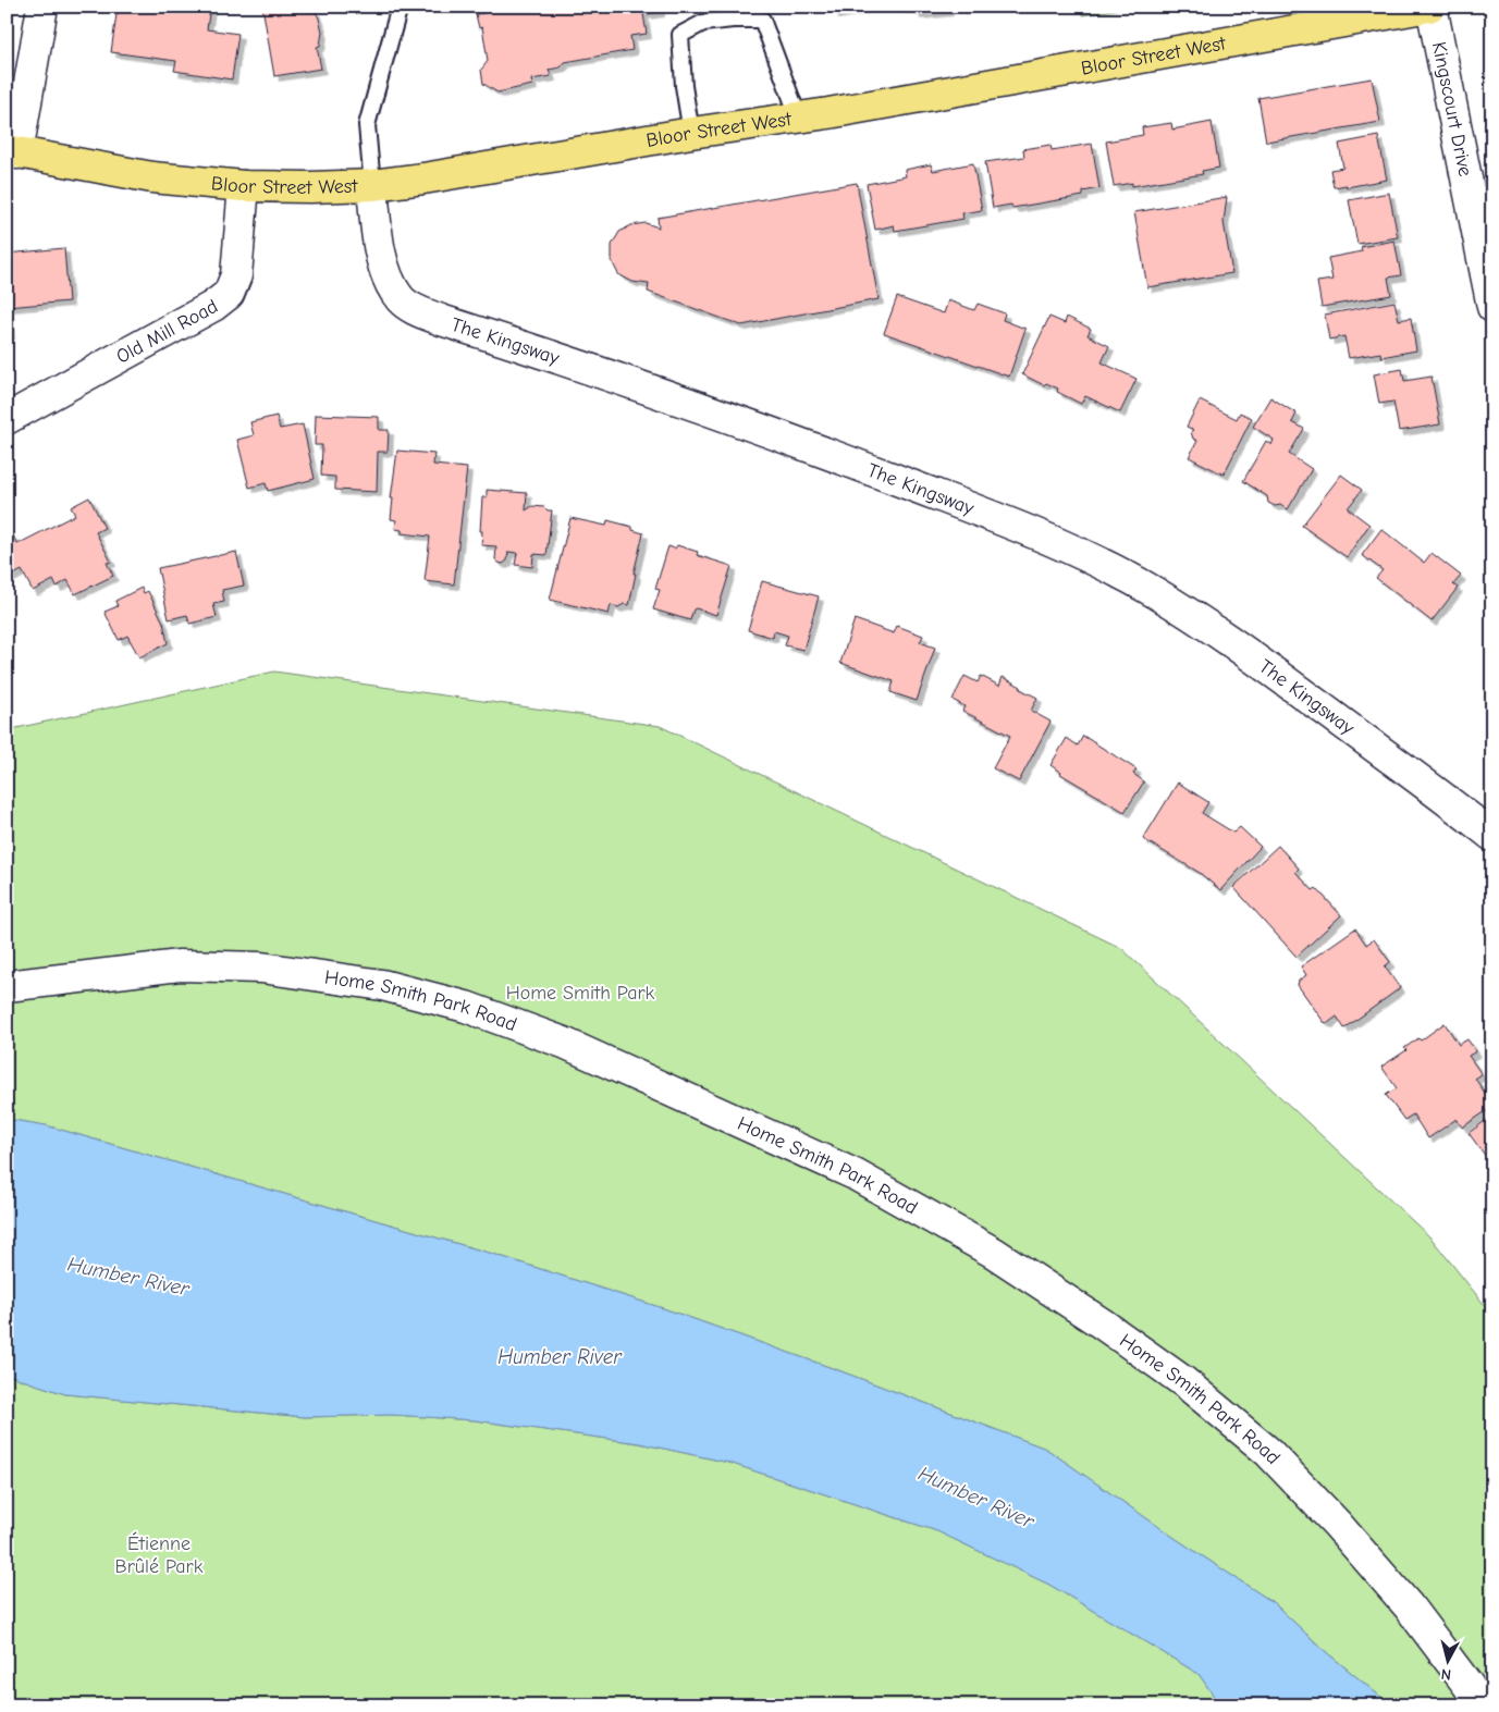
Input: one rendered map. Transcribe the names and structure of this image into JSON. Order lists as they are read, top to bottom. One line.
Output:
{"streets":{"main road":["Bloor Street West"],"street":["Kingscourt Drive","Old Mill Road","The Kingsway","Home Smith Park Road"]},"crossings":[["Bloor Street West","Kingscourt Drive"],["Bloor Street West","Old Mill Road"],["Bloor Street West","The Kingsway"]],"water":["Humber River"],"parks":["Home Smith Park","Étienne Brûlé Park"],"north":"bottom"}
